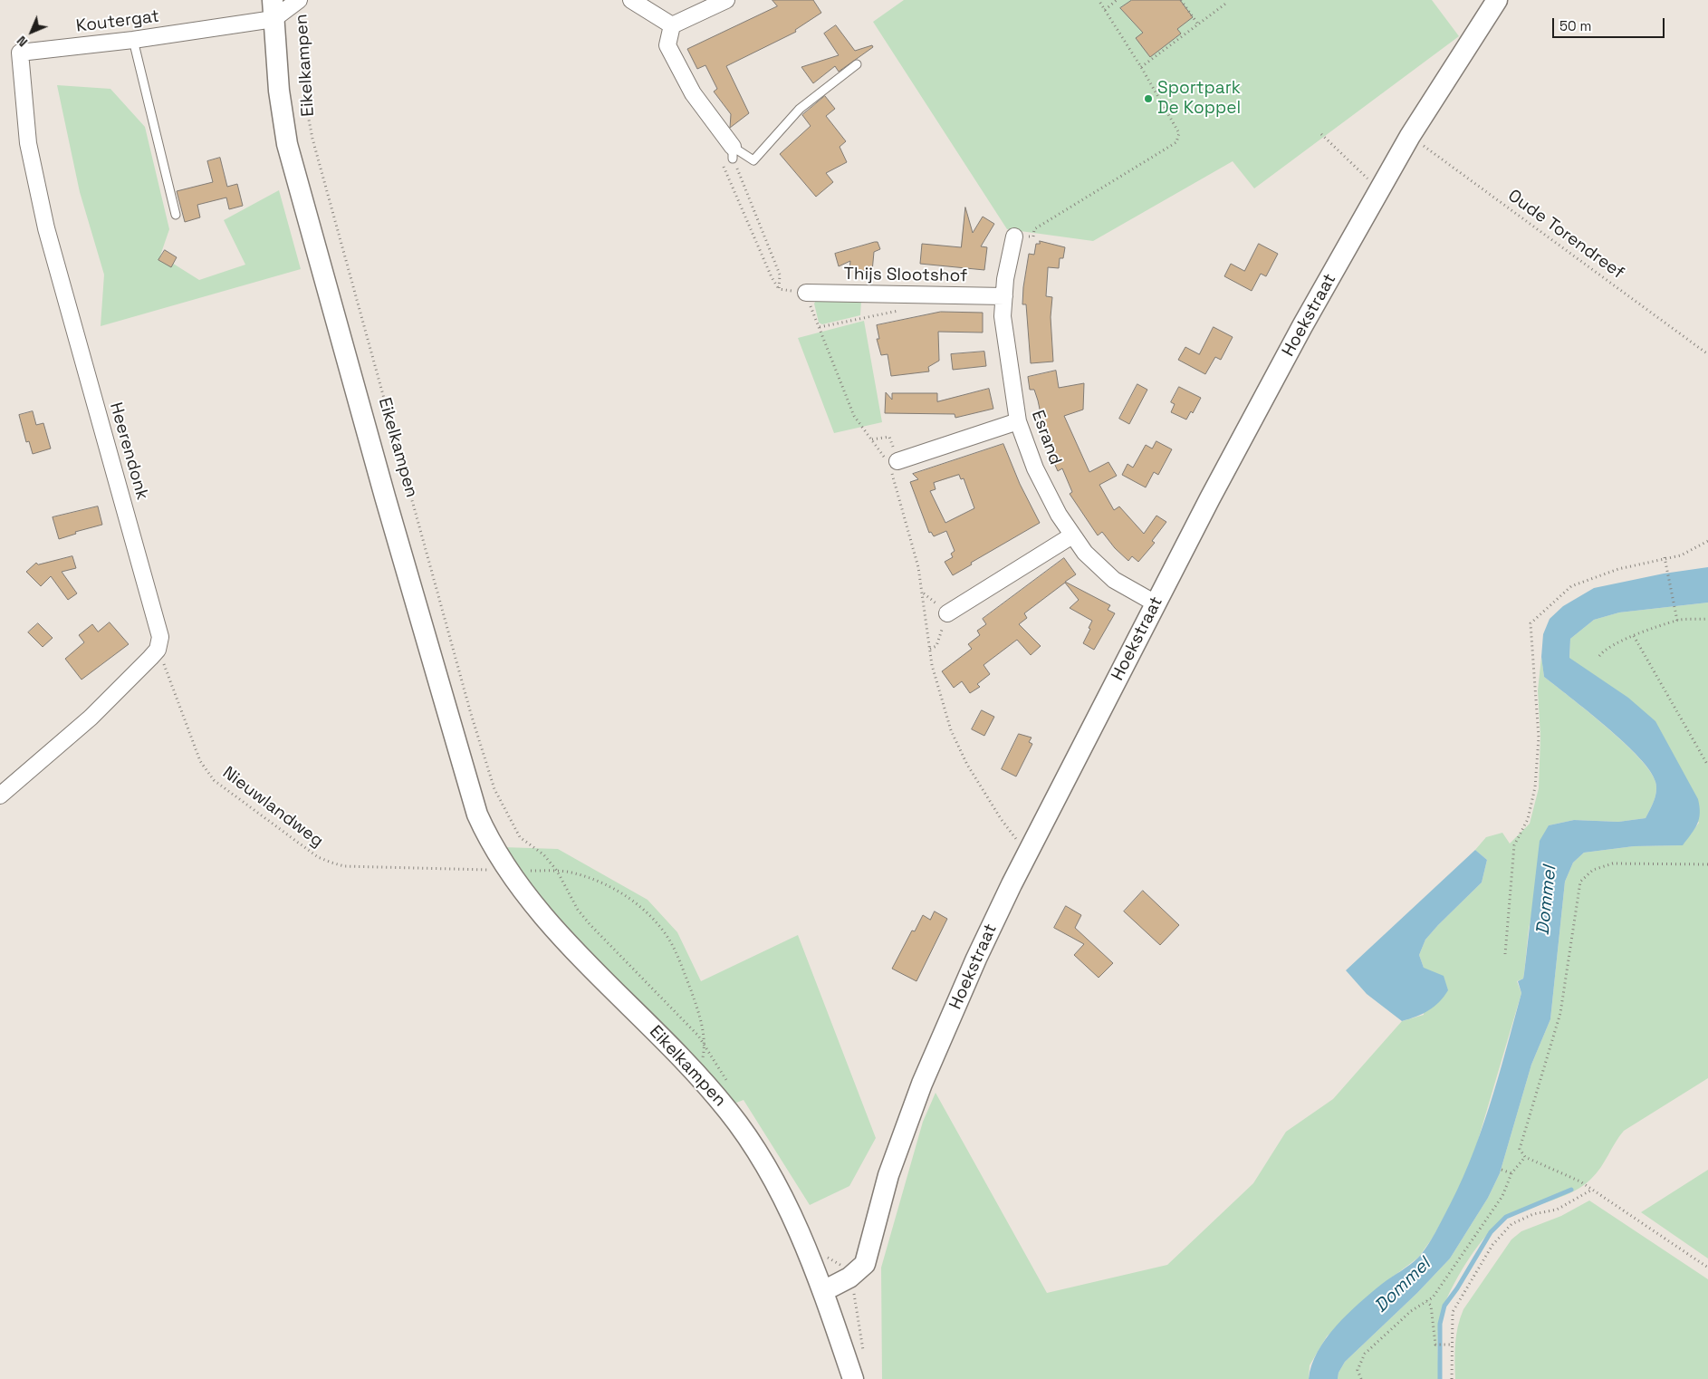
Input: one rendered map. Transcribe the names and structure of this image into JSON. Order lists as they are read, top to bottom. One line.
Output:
{"streets":{"street":["Koutergat","Eikelkampen","Thijs Slootshof","Hoekstraat","Esrand","Heerendonk"],"path":["Oude Torendreef","Nieuwlandweg"]},"crossings":[["Koutergat","Eikelkampen"],["Koutergat","Heerendonk"],["Eikelkampen","Hoekstraat"],["Eikelkampen","Nieuwlandweg"],["Oude Torendreef","Hoekstraat"],["Thijs Slootshof","Esrand"],["Hoekstraat","Esrand"],["Heerendonk","Nieuwlandweg"]],"water":["Dommel"],"places":["Sportpark De Koppel"],"scale_bar":"50 m","north":"bottom left"}
